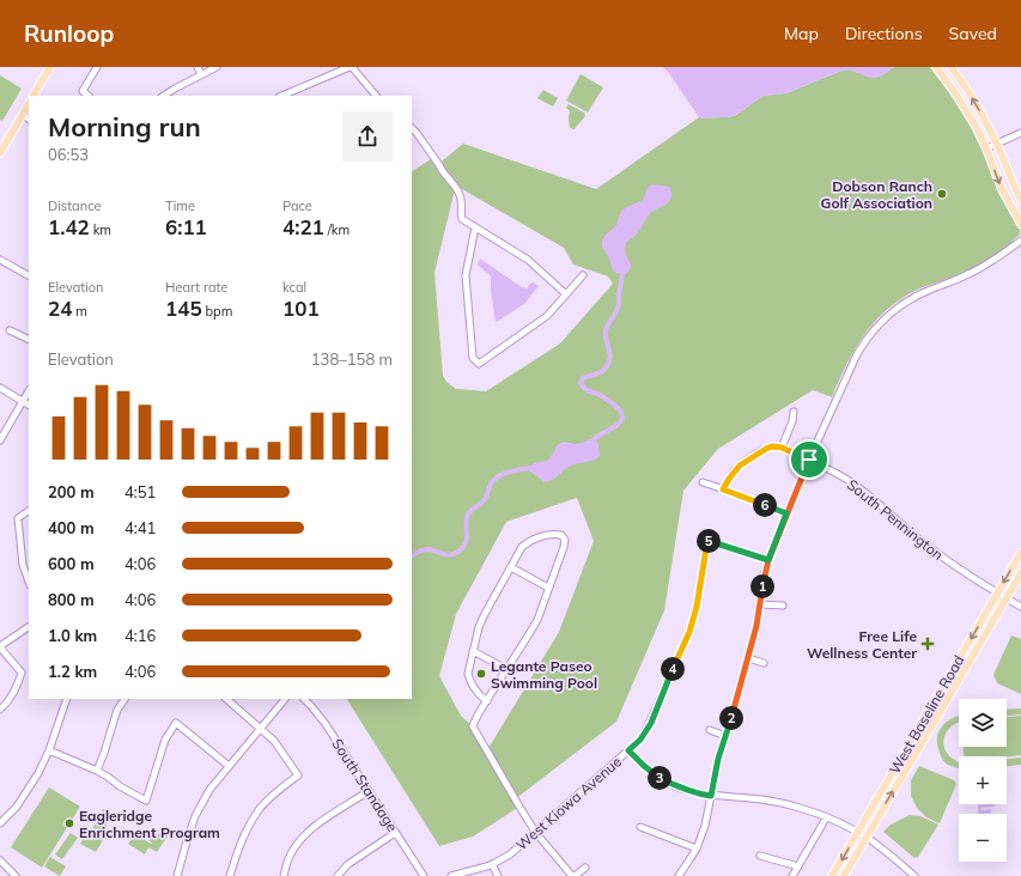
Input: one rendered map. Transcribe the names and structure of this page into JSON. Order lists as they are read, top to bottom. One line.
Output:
{"streets":{"main road":["West Baseline Road"],"street":["South Pennington","South Standage","West Kiowa Avenue"]},"crossings":[["South Pennington","West Baseline Road"]],"places":{"other":["Dobson Ranch Golf Association","Legante Paseo Swimming Pool","Eagleridge Enrichment Program"],"health":["Free Life Wellness Center"]},"page":{"header":"Runloop","nav":["Map","Directions","Saved"],"heading":["Morning run","06:53"],"stats":[["Distance","1.42 km"],["Time","6:11"],["Pace","4:21 /km"],["Elevation","24 m"],["Heart rate","145 bpm"],["kcal","101"]],"chart":["Elevation","138–158 m"],"list":[{"name":"200 m","note":"4:51"},{"name":"400 m","note":"4:41"},{"name":"600 m","note":"4:06"},{"name":"800 m","note":"4:06"},{"name":"1.0 km","note":"4:16"},{"name":"1.2 km","note":"4:06"}],"pins":["6","5","1","4","2","3"],"map_buttons":["+","−"]}}
